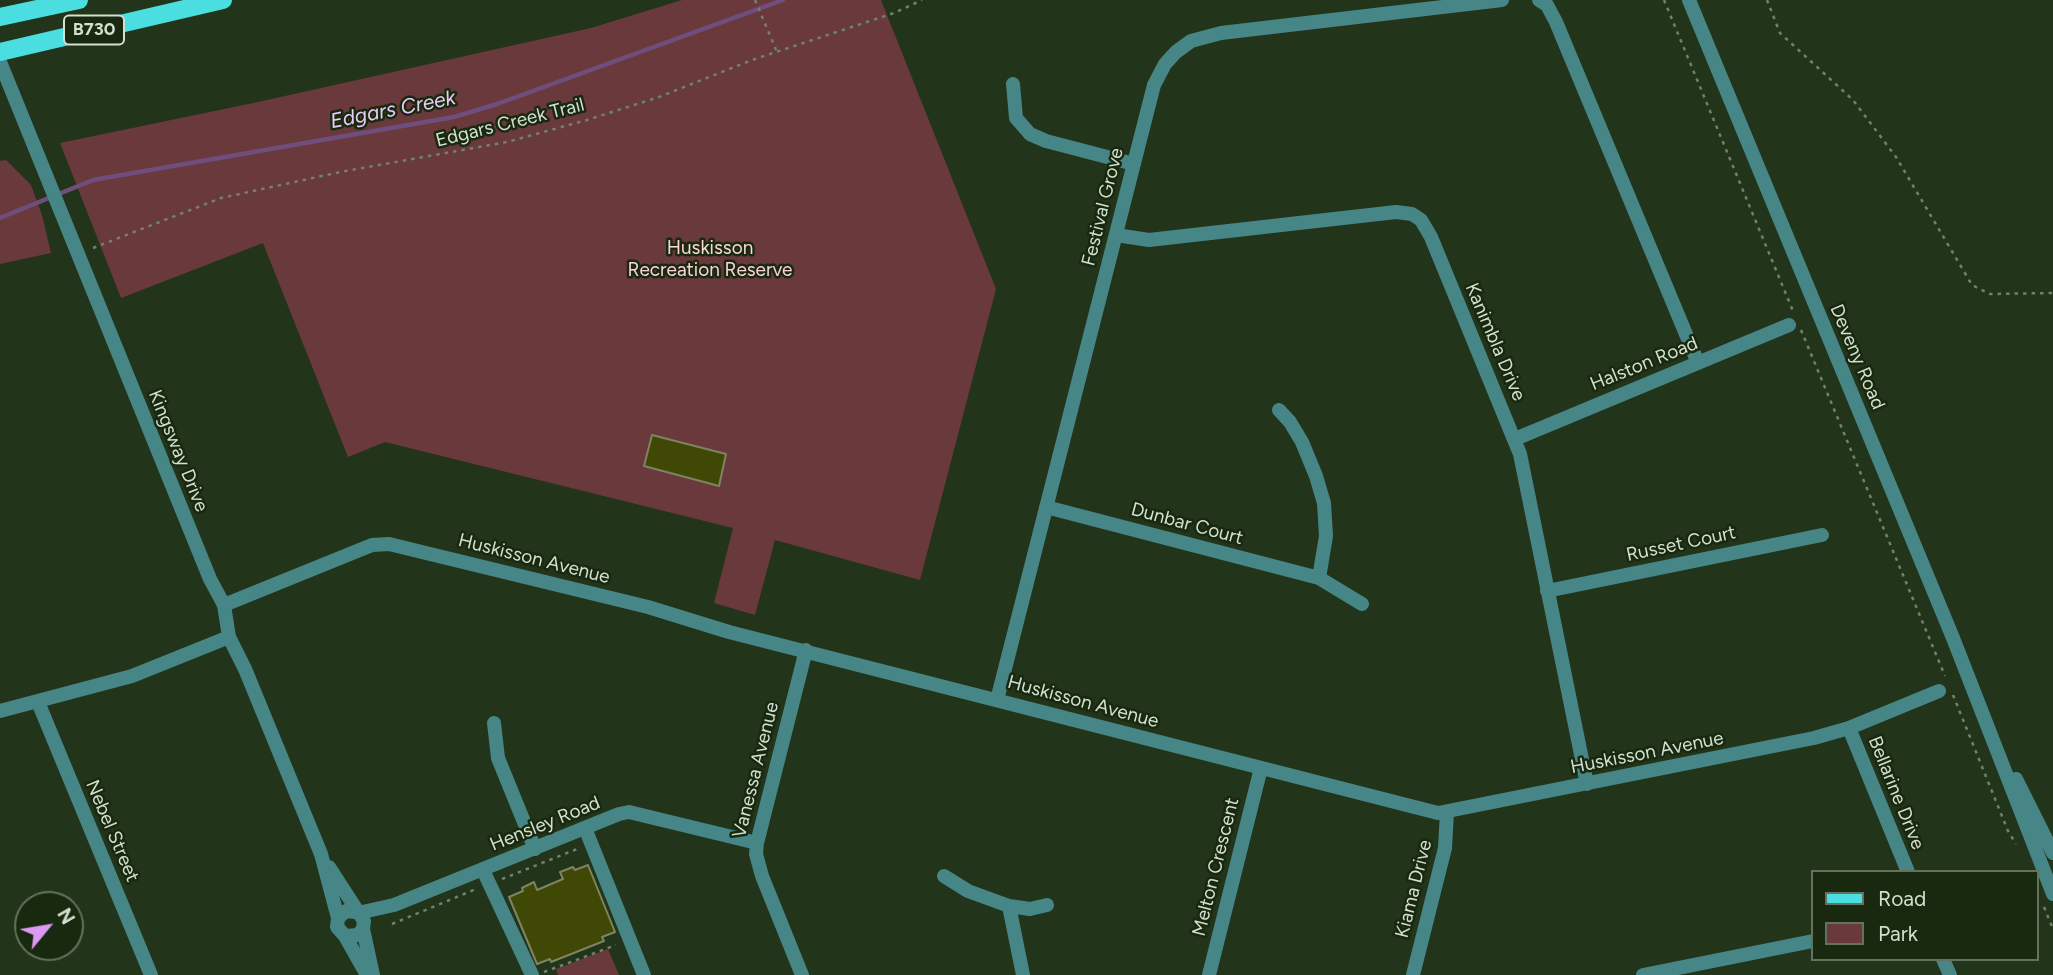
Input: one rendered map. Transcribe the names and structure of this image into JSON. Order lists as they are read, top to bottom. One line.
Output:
{"streets":{"main road":["B730"],"street":["Festival Grove","Kanimbla Drive","Deveny Road","Halston Road","Kingsway Drive","Dunbar Court","Russet Court","Huskisson Avenue","Vanessa Avenue","Bellarine Drive","Hensley Road","Nebel Street","Melton Crescent","Kiama Drive"],"path":["Edgars Creek Trail"]},"crossings":[["Festival Grove","Kanimbla Drive"],["Festival Grove","Dunbar Court"],["Festival Grove","Huskisson Avenue"],["Kanimbla Drive","Halston Road"],["Kanimbla Drive","Russet Court"],["Kanimbla Drive","Huskisson Avenue"],["Kingsway Drive","Huskisson Avenue"],["Kingsway Drive","Hensley Road"],["Huskisson Avenue","Vanessa Avenue"],["Huskisson Avenue","Bellarine Drive"],["Huskisson Avenue","Melton Crescent"],["Huskisson Avenue","Kiama Drive"],["Vanessa Avenue","Hensley Road"]],"water":["Edgars Creek"],"parks":["Huskisson Recreation Reserve"],"legend":["Road","Park"],"north":"top right"}
